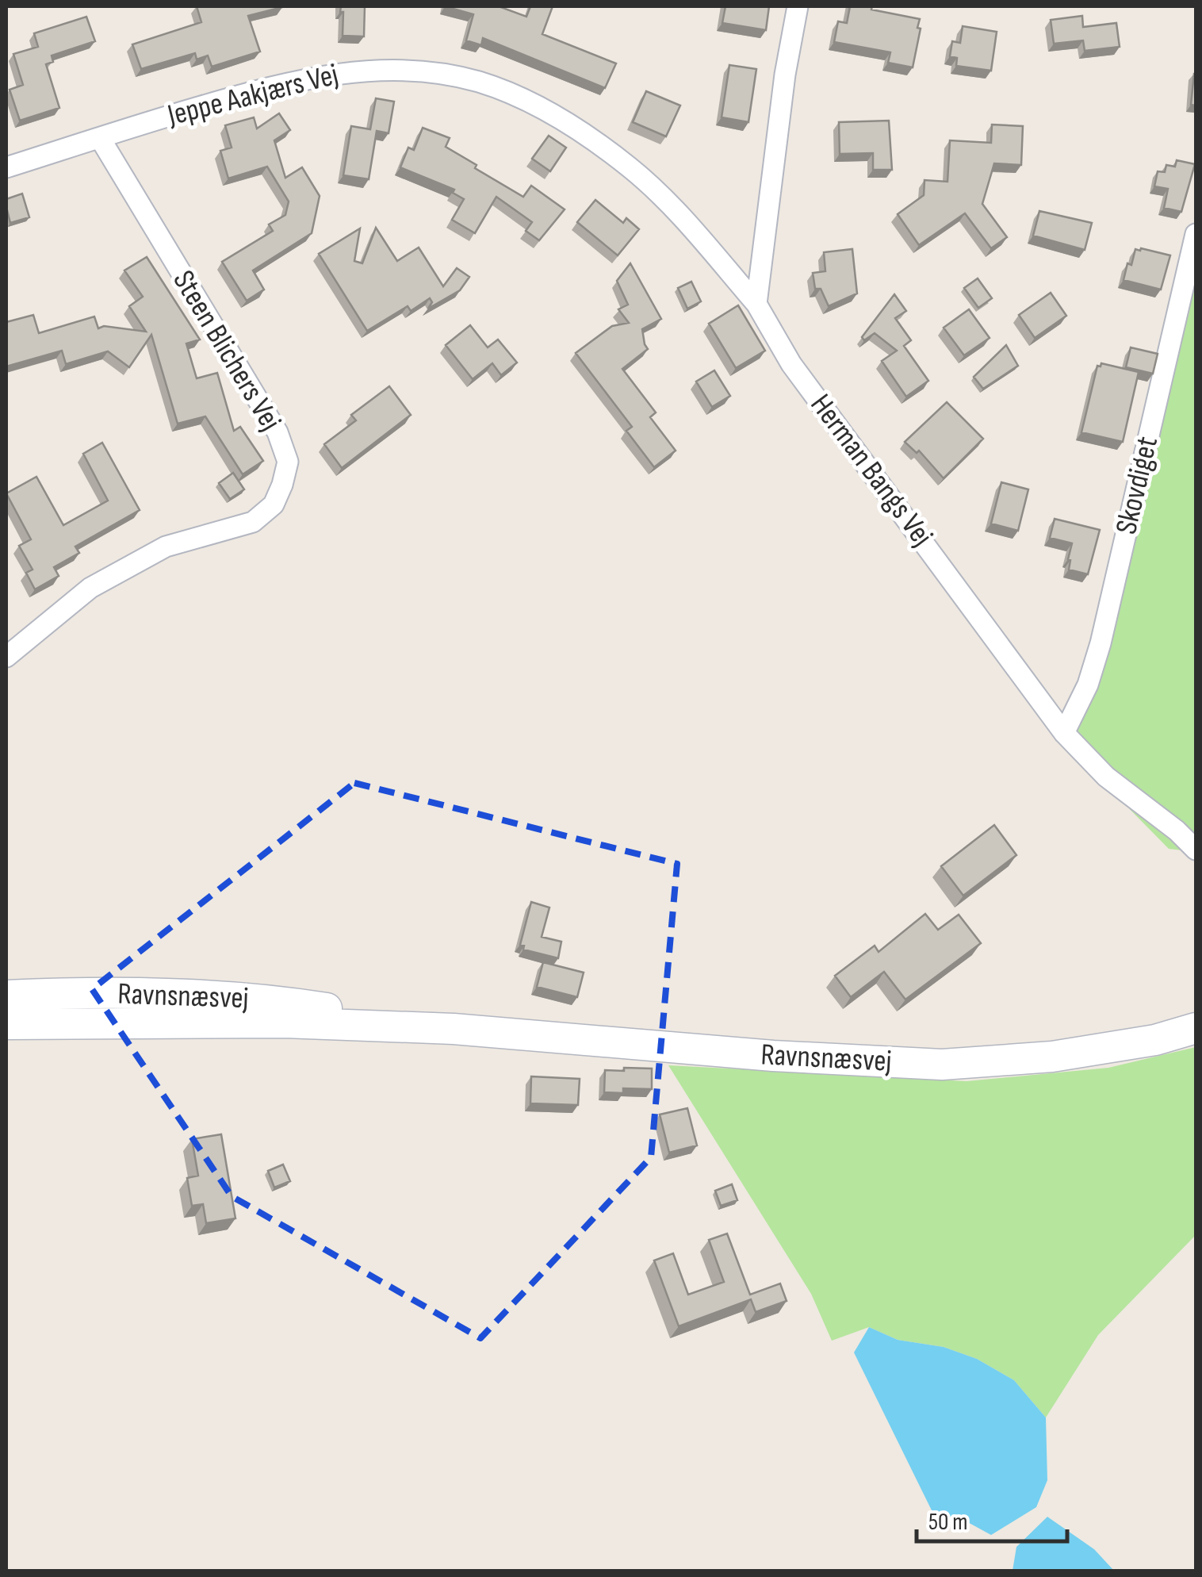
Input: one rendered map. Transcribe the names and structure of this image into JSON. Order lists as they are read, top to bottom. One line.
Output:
{"streets":{"main road":["Ravnsnæsvej"],"street":["Jeppe Aakjærs Vej","Steen Blichers Vej","Herman Bangs Vej","Skovdiget"]},"crossings":[["Jeppe Aakjærs Vej","Steen Blichers Vej"],["Jeppe Aakjærs Vej","Herman Bangs Vej"],["Herman Bangs Vej","Skovdiget"]],"scale_bar":"50 m"}
